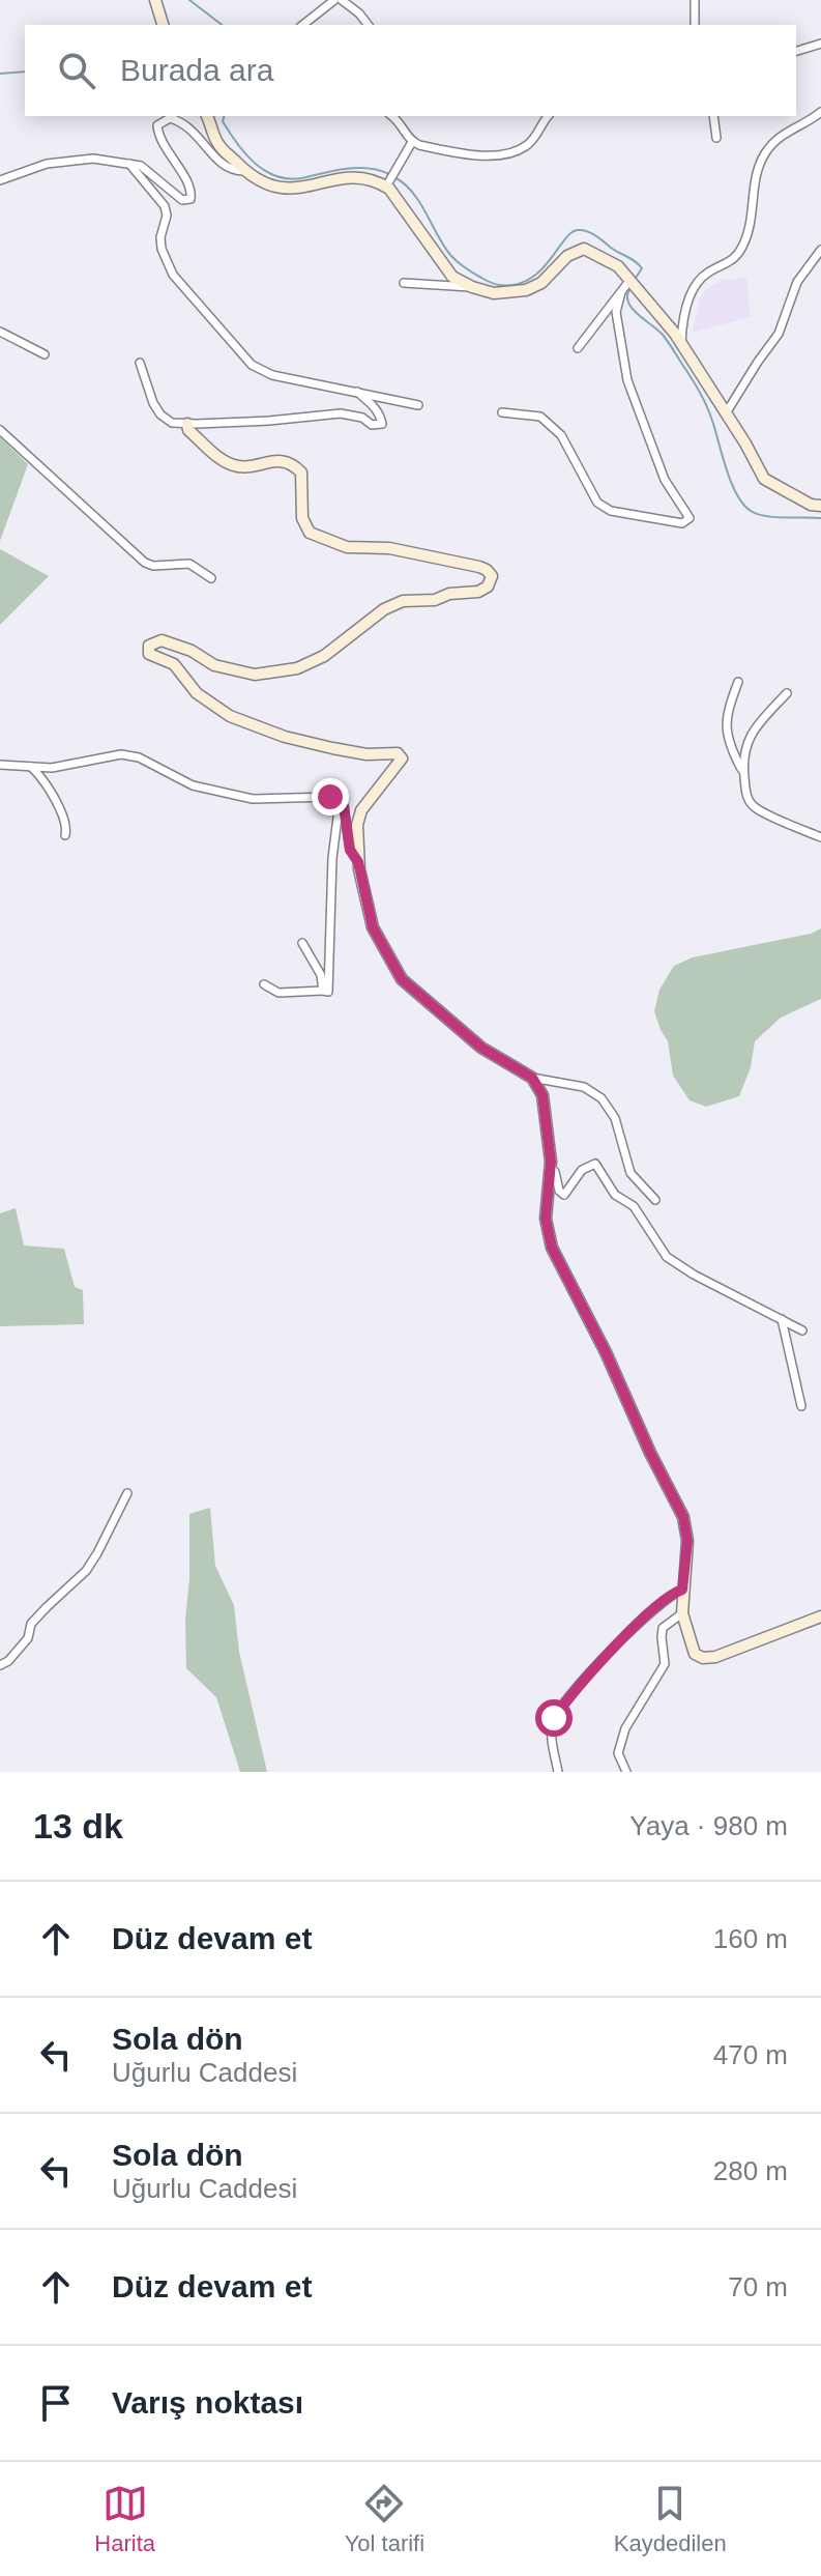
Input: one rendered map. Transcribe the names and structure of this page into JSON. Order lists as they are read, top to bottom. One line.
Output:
{"page":{"search":"Burada ara","heading":["13 dk","Yaya · 980 m"],"list":[["Düz devam et","160 m"],["Sola dön","Uğurlu Caddesi","470 m"],["Sola dön","Uğurlu Caddesi","280 m"],["Düz devam et","70 m"],"Varış noktası"],"nav":["Harita","Yol tarifi","Kaydedilen"]}}
